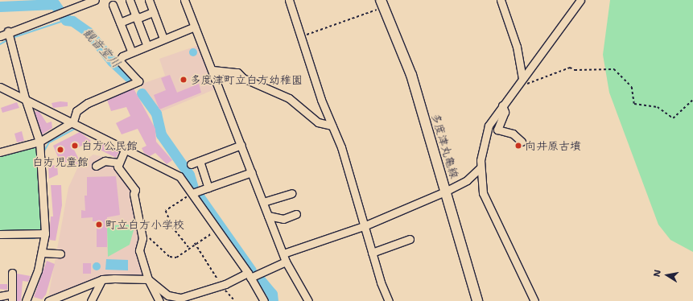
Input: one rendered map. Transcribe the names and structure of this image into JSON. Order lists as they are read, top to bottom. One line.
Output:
{"streets":{"main road":["多度津丸亀線"]},"water":["観音堂川"],"places":["多度津町立白方幼稚園","白方公民館","向井原古墳","白方児童館","町立白方小学校"],"north":"left"}
